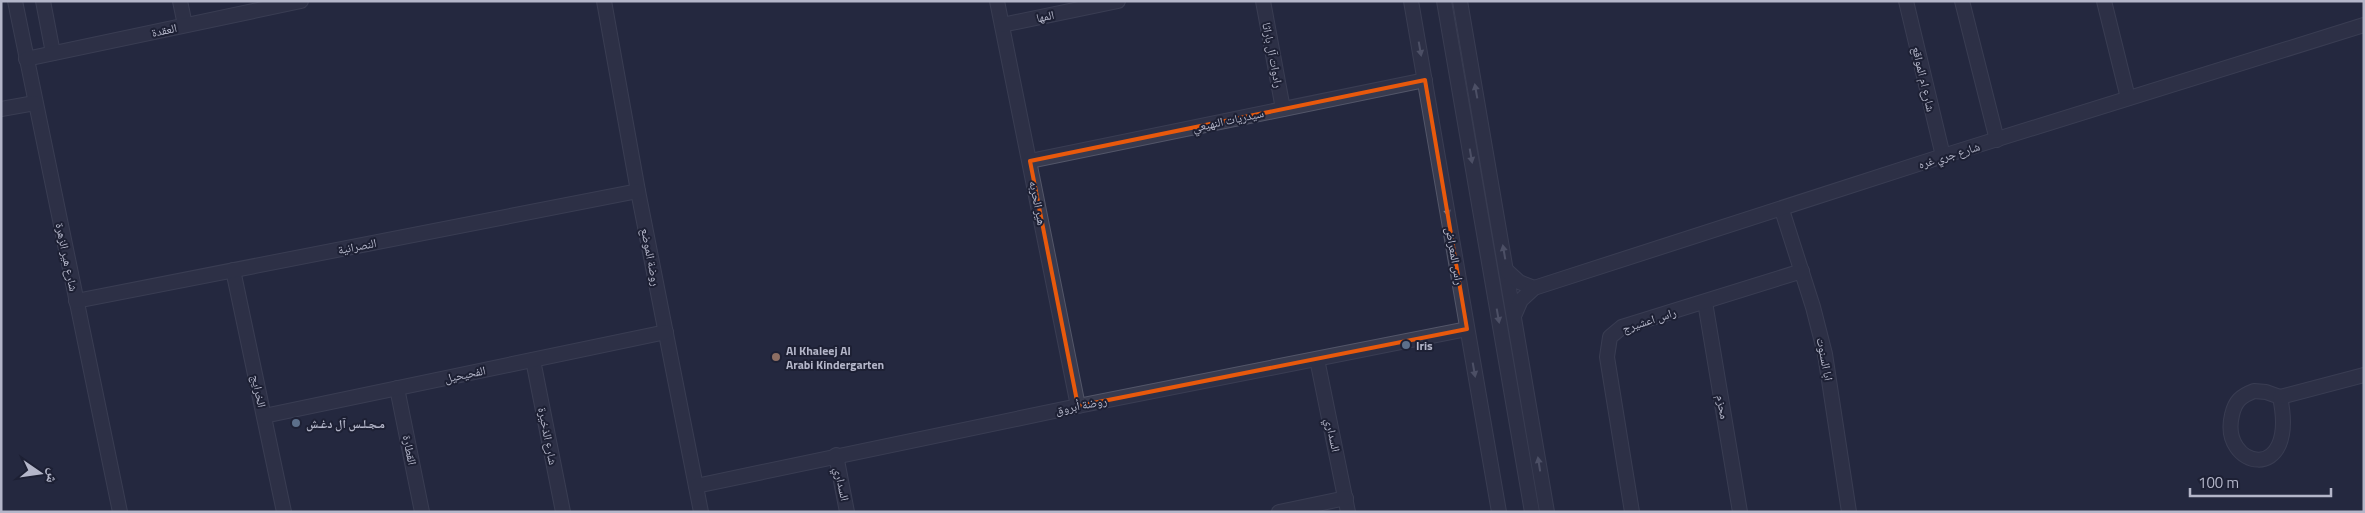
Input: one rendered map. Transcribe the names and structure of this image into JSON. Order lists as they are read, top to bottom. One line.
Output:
{"streets":{"street":["المها","العقدة","رادوات آل باراثا","شارع ام المواقع","سيدريات النهيعي","شارع جري غره","هير الحربه","النصرانية","راس المعراض","شارع هير الزهرة","روضة الموضع","راس اعشيرج","ابا السنوت","الفحيحيل","الخرايج","روضة أبروق","محزم","السداري","شارع الذخيرة","القطارة"]},"crossings":[["المها","هير الحربه"],["العقدة","شارع هير الزهرة"],["رادوات آل باراثا","سيدريات النهيعي"],["شارع ام المواقع","شارع جري غره"],["سيدريات النهيعي","هير الحربه"],["سيدريات النهيعي","راس المعراض"],["شارع جري غره","ابا السنوت"],["هير الحربه","روضة أبروق"],["النصرانية","شارع هير الزهرة"],["النصرانية","روضة الموضع"],["النصرانية","الخرايج"],["راس المعراض","روضة أبروق"],["روضة الموضع","الفحيحيل"],["روضة الموضع","روضة أبروق"],["راس اعشيرج","ابا السنوت"],["راس اعشيرج","محزم"],["الفحيحيل","الخرايج"],["الفحيحيل","شارع الذخيرة"],["الفحيحيل","القطارة"],["روضة أبروق","السداري"]],"places":["Iris","Al Khaleej Al Arabi Kindergarten","مـجـلـس آل دغـش"],"scale_bar":"100 m","north":"right"}
